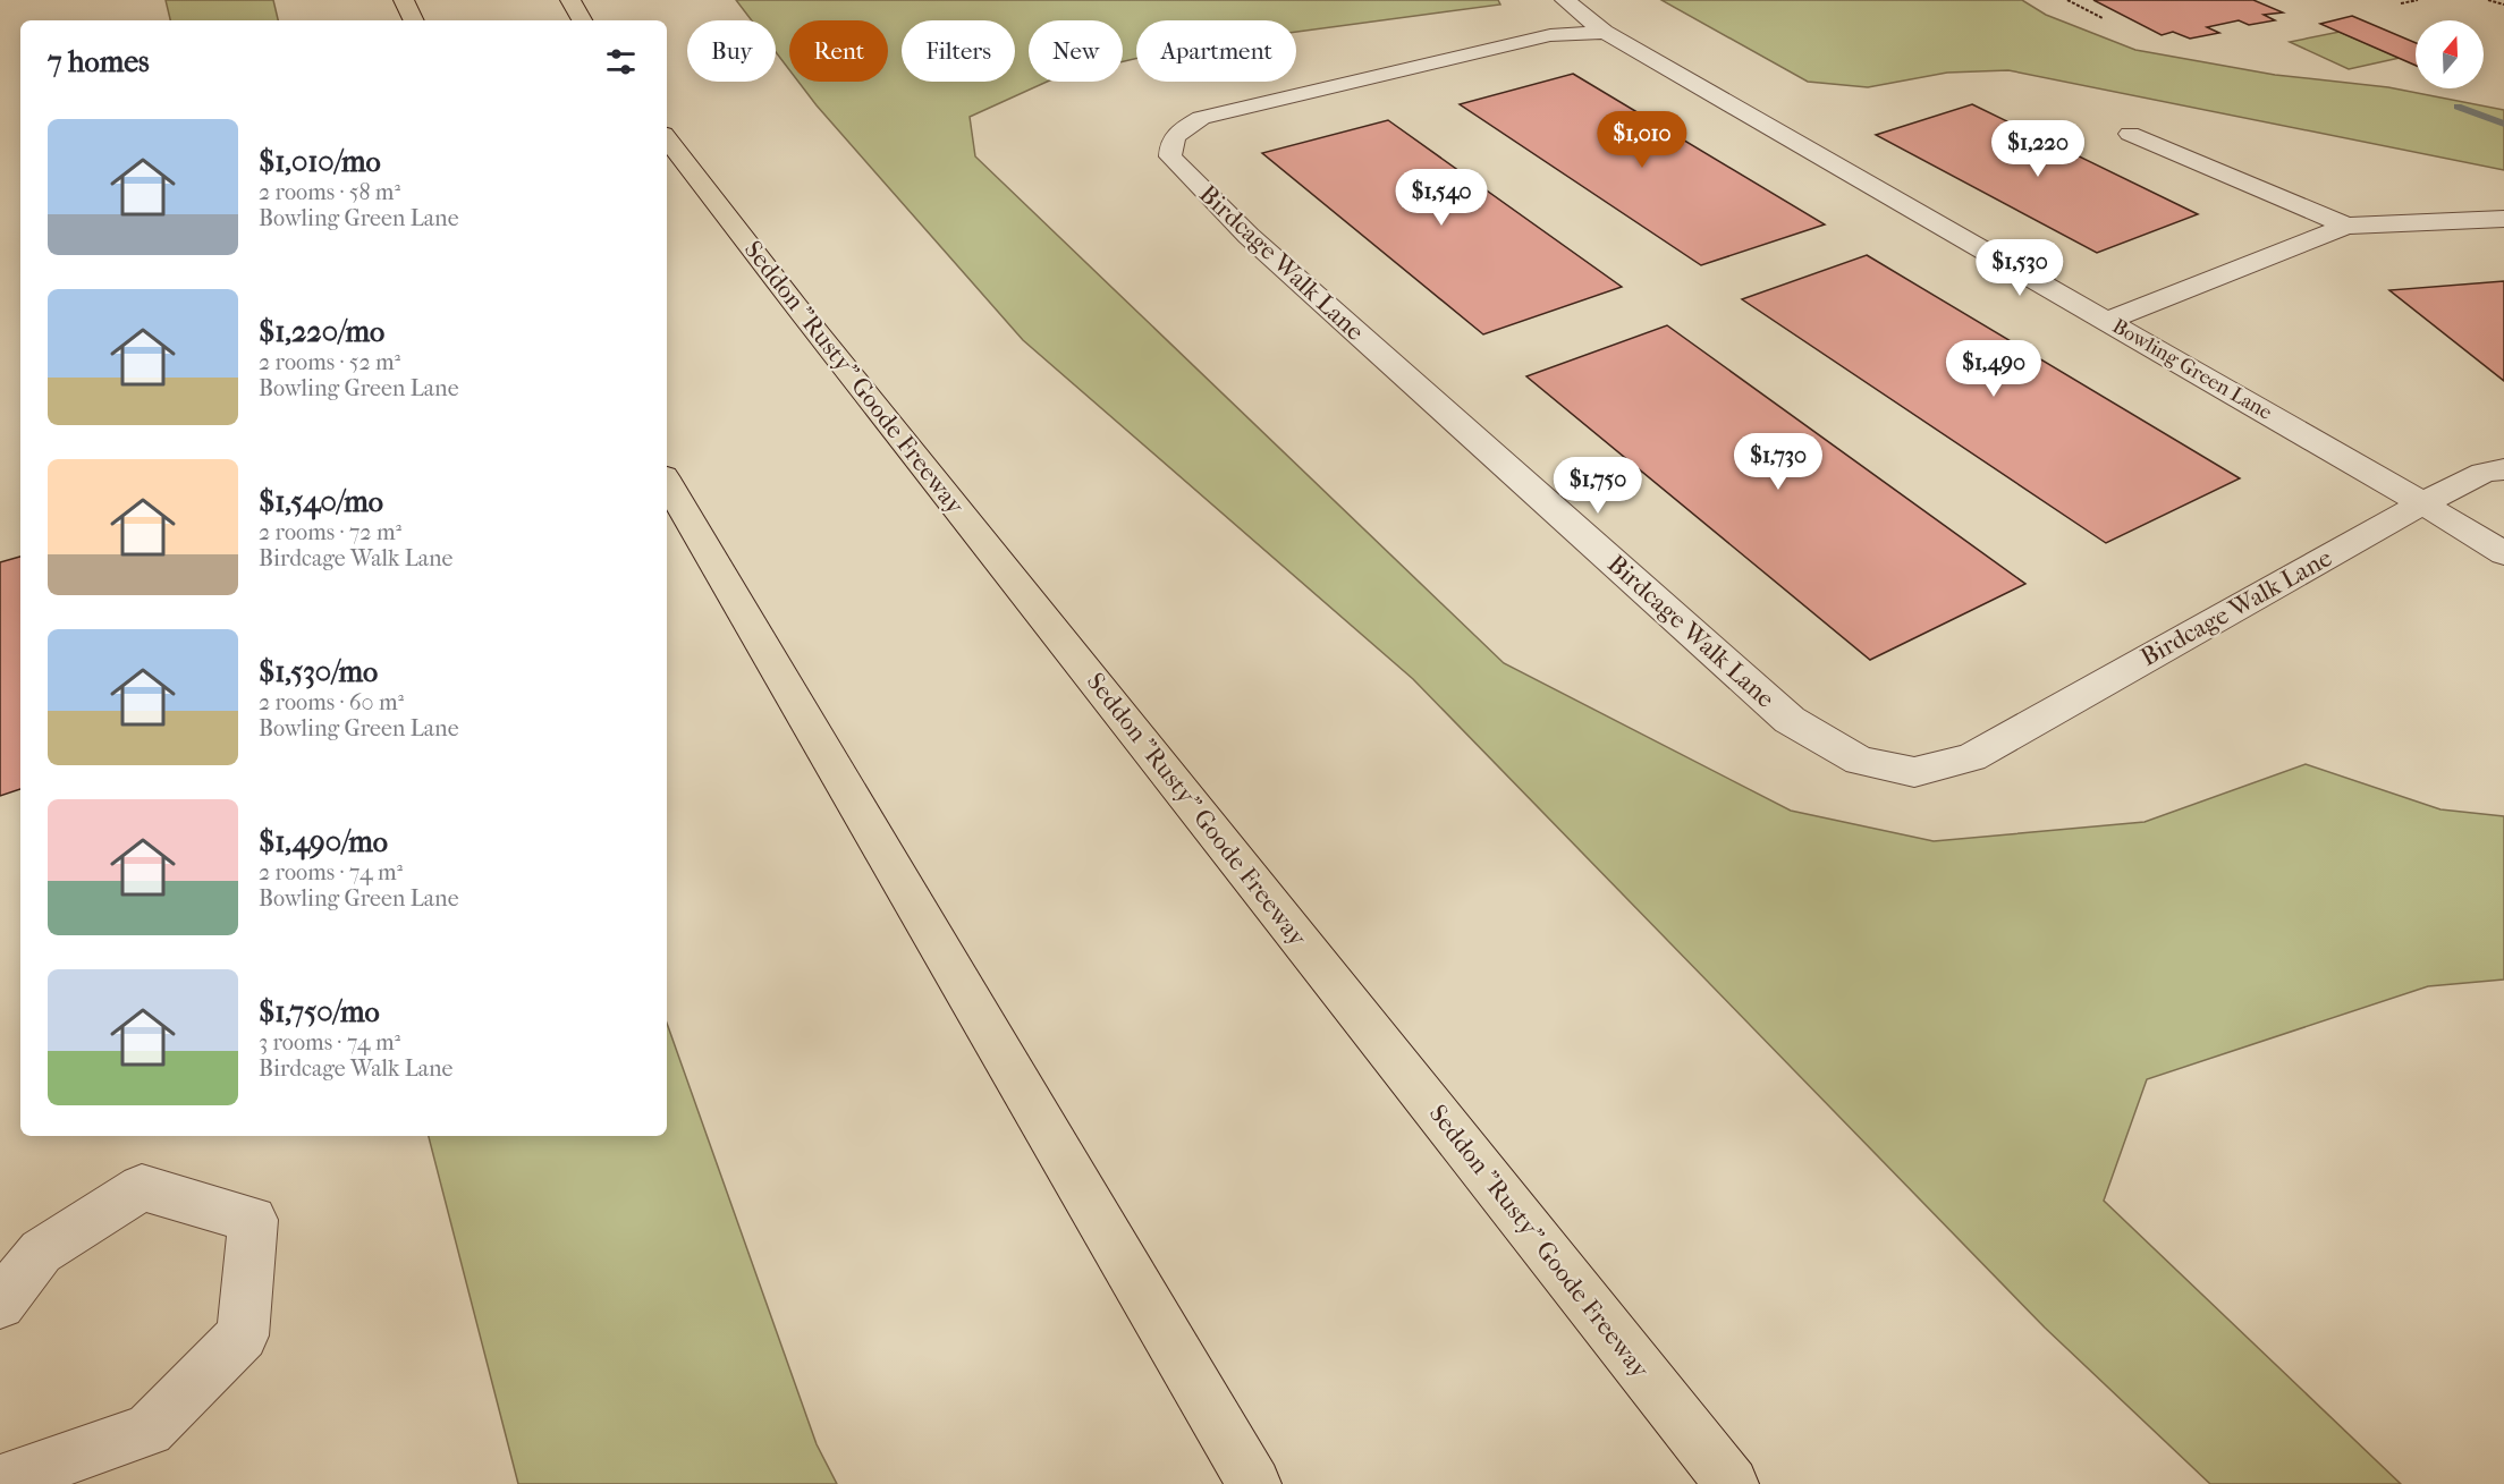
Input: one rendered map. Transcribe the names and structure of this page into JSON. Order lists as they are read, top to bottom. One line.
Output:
{"streets":{"highway":["Seddon \"Rusty\" Goode Freeway"],"street":["Birdcage Walk Lane","Bowling Green Lane"]},"crossings":[["Birdcage Walk Lane","Bowling Green Lane"]],"north":"top","page":{"chip":["Buy","Rent","Filters","New","Apartment"],"heading":"7 homes","list":[{"name":"$1,010/mo","note":"2 rooms · 58 m² · Bowling Green Lane"},{"name":"$1,220/mo","note":"2 rooms · 52 m² · Bowling Green Lane"},{"name":"$1,540/mo","note":"2 rooms · 72 m² · Birdcage Walk Lane"},{"name":"$1,530/mo","note":"2 rooms · 60 m² · Bowling Green Lane"},{"name":"$1,490/mo","note":"2 rooms · 74 m² · Bowling Green Lane"},{"name":"$1,750/mo","note":"3 rooms · 74 m² · Birdcage Walk Lane"}],"price":["$1,010","$1,220","$1,540","$1,530","$1,490","$1,730","$1,750"]}}
